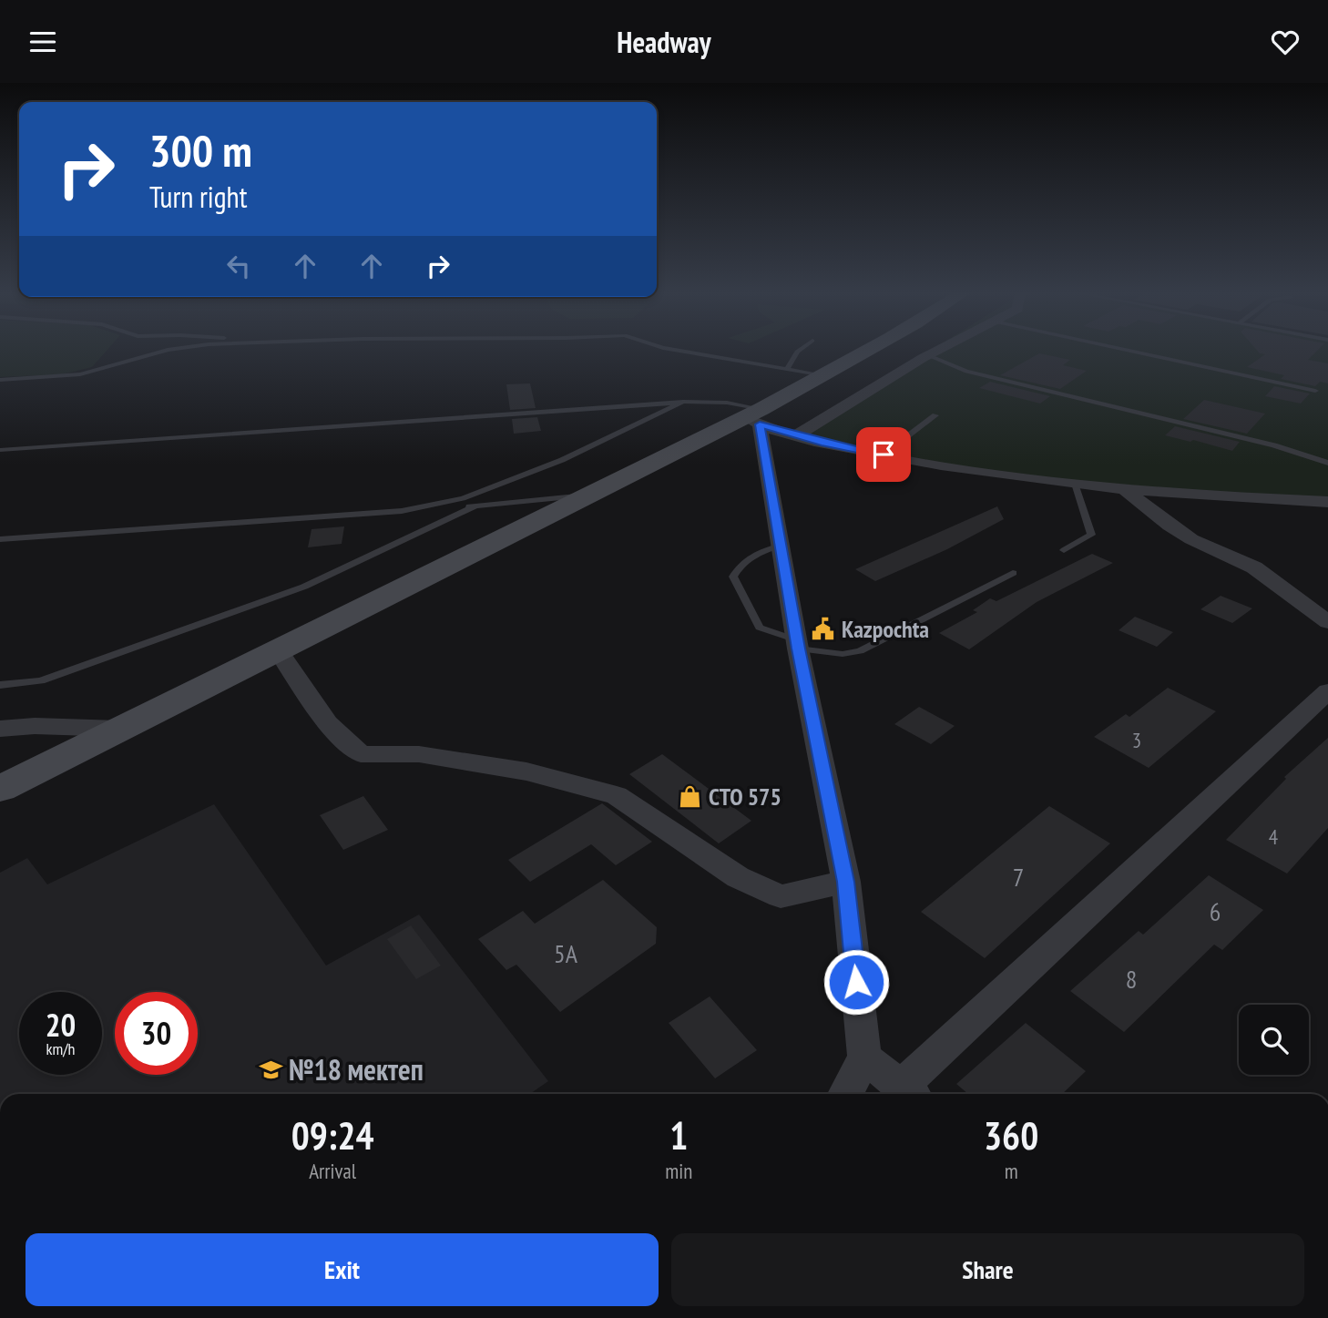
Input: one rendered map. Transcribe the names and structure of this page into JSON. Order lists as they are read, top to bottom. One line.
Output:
{"places":{"public building":["Kazpochta"],"shop":["СТО 575"],"school or university":["№18 мектеп"]},"house_numbers":["3","4","7","6","5А","8"],"page":{"header":"Headway","turn":["300 m","Turn right"],"speed":"20 km/h","limit":"30","eta":["09:24","Arrival","1","min","360","m"],"buttons":["Exit","Share"]}}
